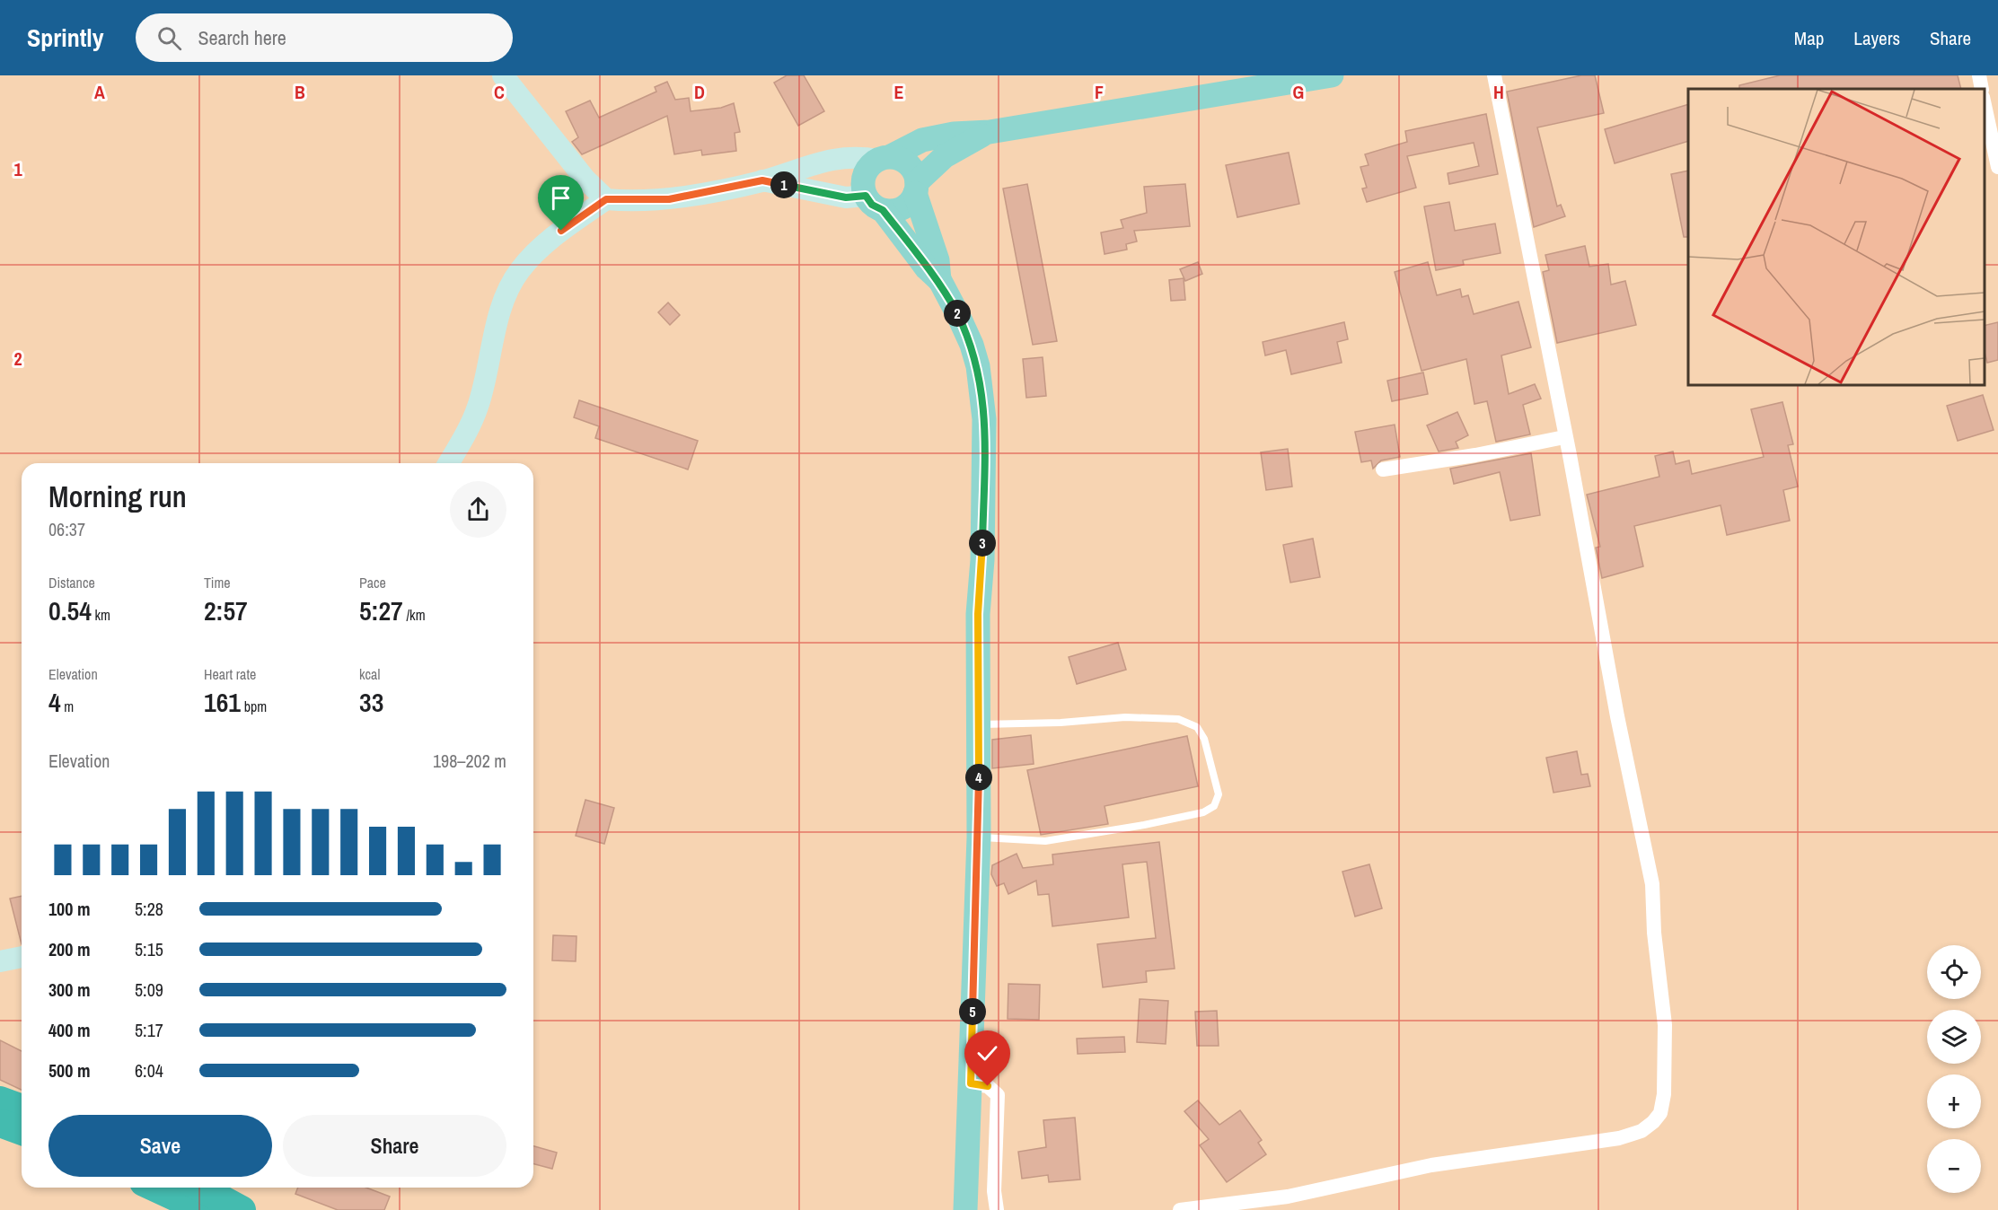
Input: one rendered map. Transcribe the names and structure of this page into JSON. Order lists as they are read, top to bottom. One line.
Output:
{"page":{"header":"Sprintly","search":"Search here","nav":["Map","Layers","Share"],"pins":["1","2","3","4","5"],"heading":["Morning run","06:37"],"stats":[["Distance","0.54 km"],["Time","2:57"],["Pace","5:27 /km"],["Elevation","4 m"],["Heart rate","161 bpm"],["kcal","33"]],"chart":["Elevation","198–202 m"],"list":[{"name":"100 m","note":"5:28"},{"name":"200 m","note":"5:15"},{"name":"300 m","note":"5:09"},{"name":"400 m","note":"5:17"},{"name":"500 m","note":"6:04"}],"map_buttons":["+","−"],"buttons":["Save","Share"]},"grid":{"columns":["A","B","C","D","E","F","G","H"],"rows":["1","2"]}}
